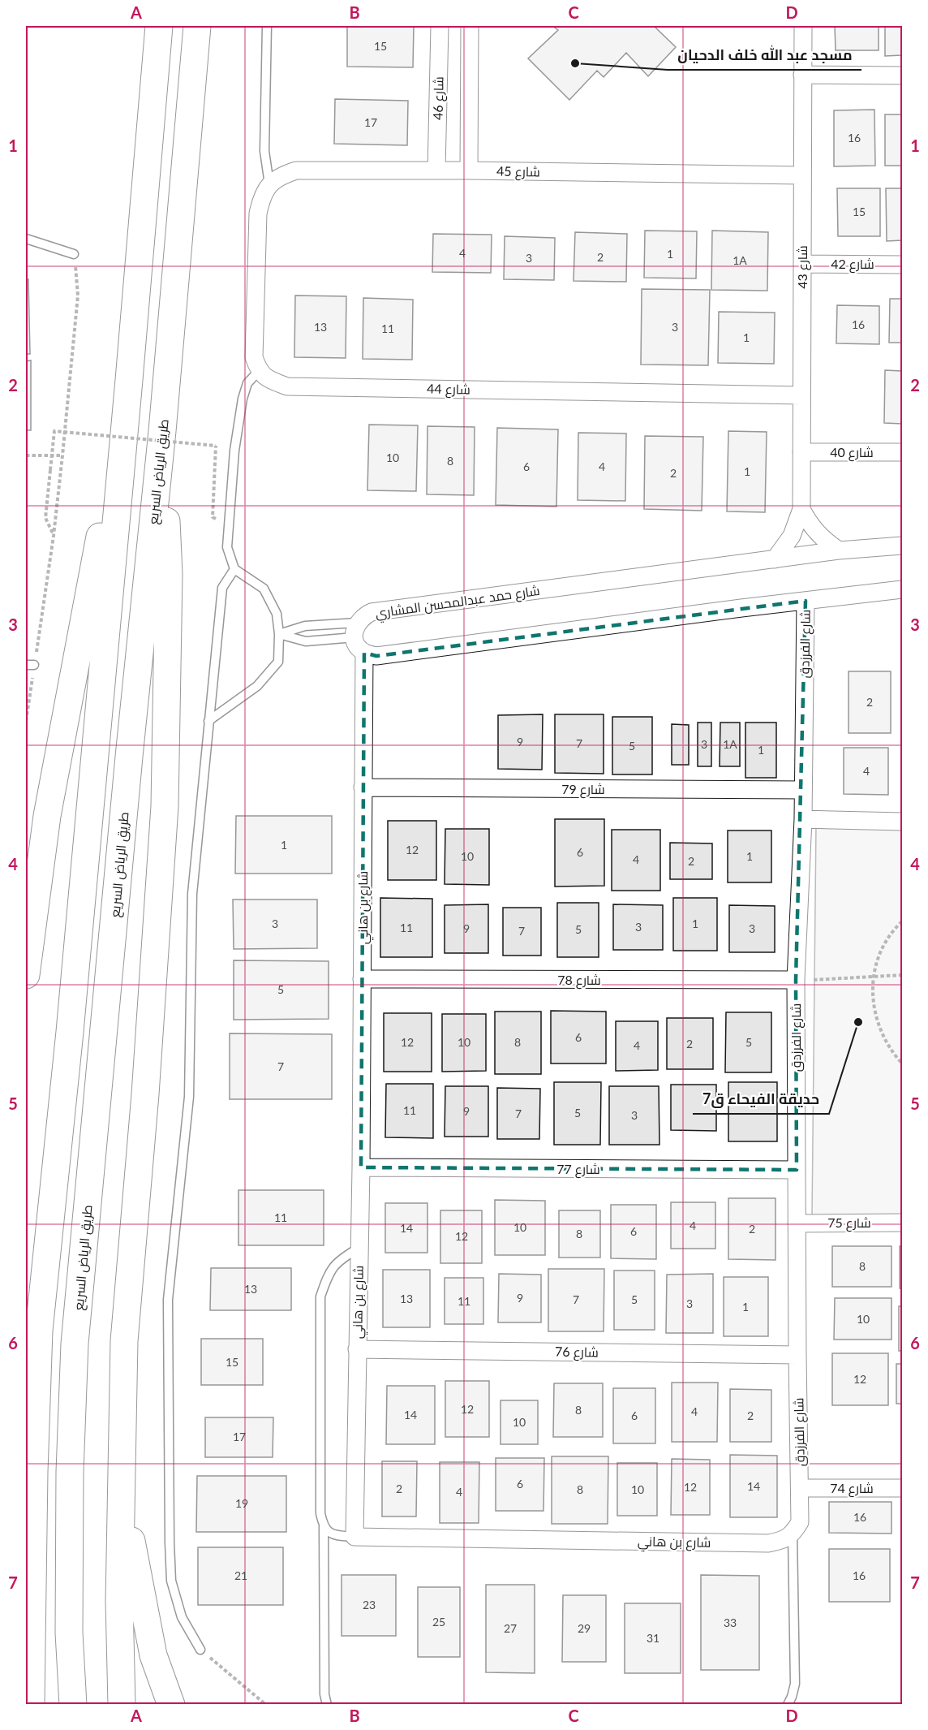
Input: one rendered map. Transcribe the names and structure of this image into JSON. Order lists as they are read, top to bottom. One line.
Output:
{"streets":{"highway":["طريق الرياض السريع"],"street":["شارع 46","شارع 45","شارع 42","شارع 43","شارع 44","شارع 40","شارع حمد عبدالمحسن المشاري","شارع الفرزدق","شارع 79","شارع بن هاني","شارع 78","شارع 77","شارع 75","شارع 76","شارع 74"]},"crossings":[["شارع 46","شارع 45"],["شارع 45","شارع 43"],["شارع 42","شارع 43"],["شارع 43","شارع 44"],["شارع 43","شارع 40"],["شارع 43","شارع حمد عبدالمحسن المشاري"],["شارع الفرزدق","شارع 79"],["شارع الفرزدق","شارع بن هاني"],["شارع الفرزدق","شارع 78"],["شارع الفرزدق","شارع 77"],["شارع الفرزدق","شارع 75"],["شارع الفرزدق","شارع 76"],["شارع الفرزدق","شارع 74"],["شارع 79","شارع بن هاني"],["شارع بن هاني","شارع 78"],["شارع بن هاني","شارع 77"],["شارع بن هاني","شارع 76"]],"places":["مسجد عبد الله خلف الدحيان","حديقة الفيحاء ق7"],"house_numbers":["15","17","16","15","4","1","2","3","1A","16","13","3","11","1","10","8","6","4","1","2","2","9","7","3","1A","5","1","4","1","12","6","10","1","4","2","3","1","3","11","9","3","5","7","5","6","12","10","8","5","2","4","7","11","9","5","7","3","11","4","10","14","2","6","8","12","8","13","9","13","7","5","11","3","1","10","15","12","12","8","4","14","6","2","10","17","6","14","12","2","8","10","4","19","16","21","16","23","25","33","27","29","31"],"grid":{"columns":["A","B","C","D"],"rows":["1","2","3","4","5","6","7"]}}
